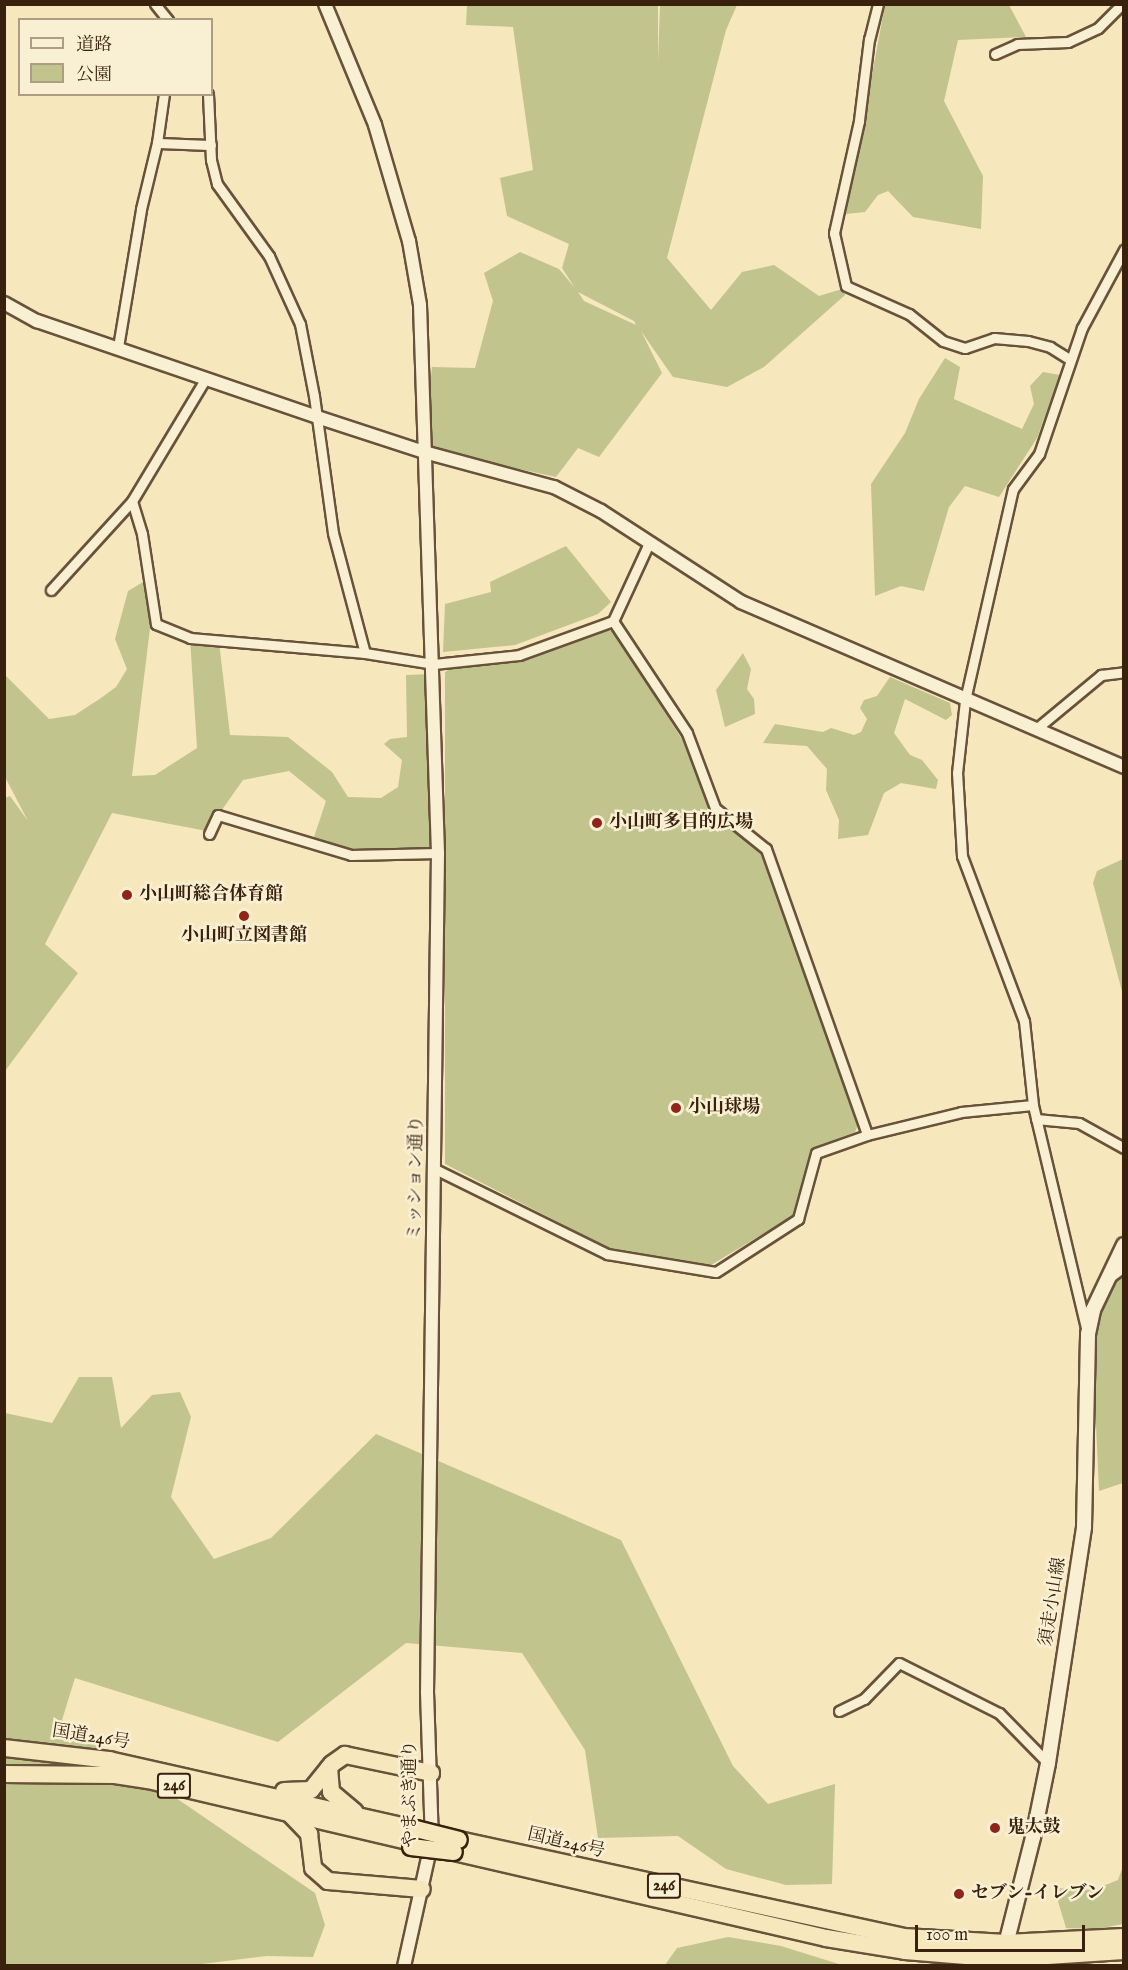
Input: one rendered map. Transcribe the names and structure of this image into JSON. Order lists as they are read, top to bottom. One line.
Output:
{"streets":{"highway":["国道246号","246"],"main road":["須走小山線"],"street":["ミッション通り","やまぶき通り"]},"crossings":[["ミッション通り","やまぶき通り"],["須走小山線","国道246号"]],"places":["小山町多目的広場","小山町総合体育館","小山町立図書館","小山球場","鬼太鼓","セブン-イレブン"],"legend":["道路","公園"],"scale_bar":"100 m"}
